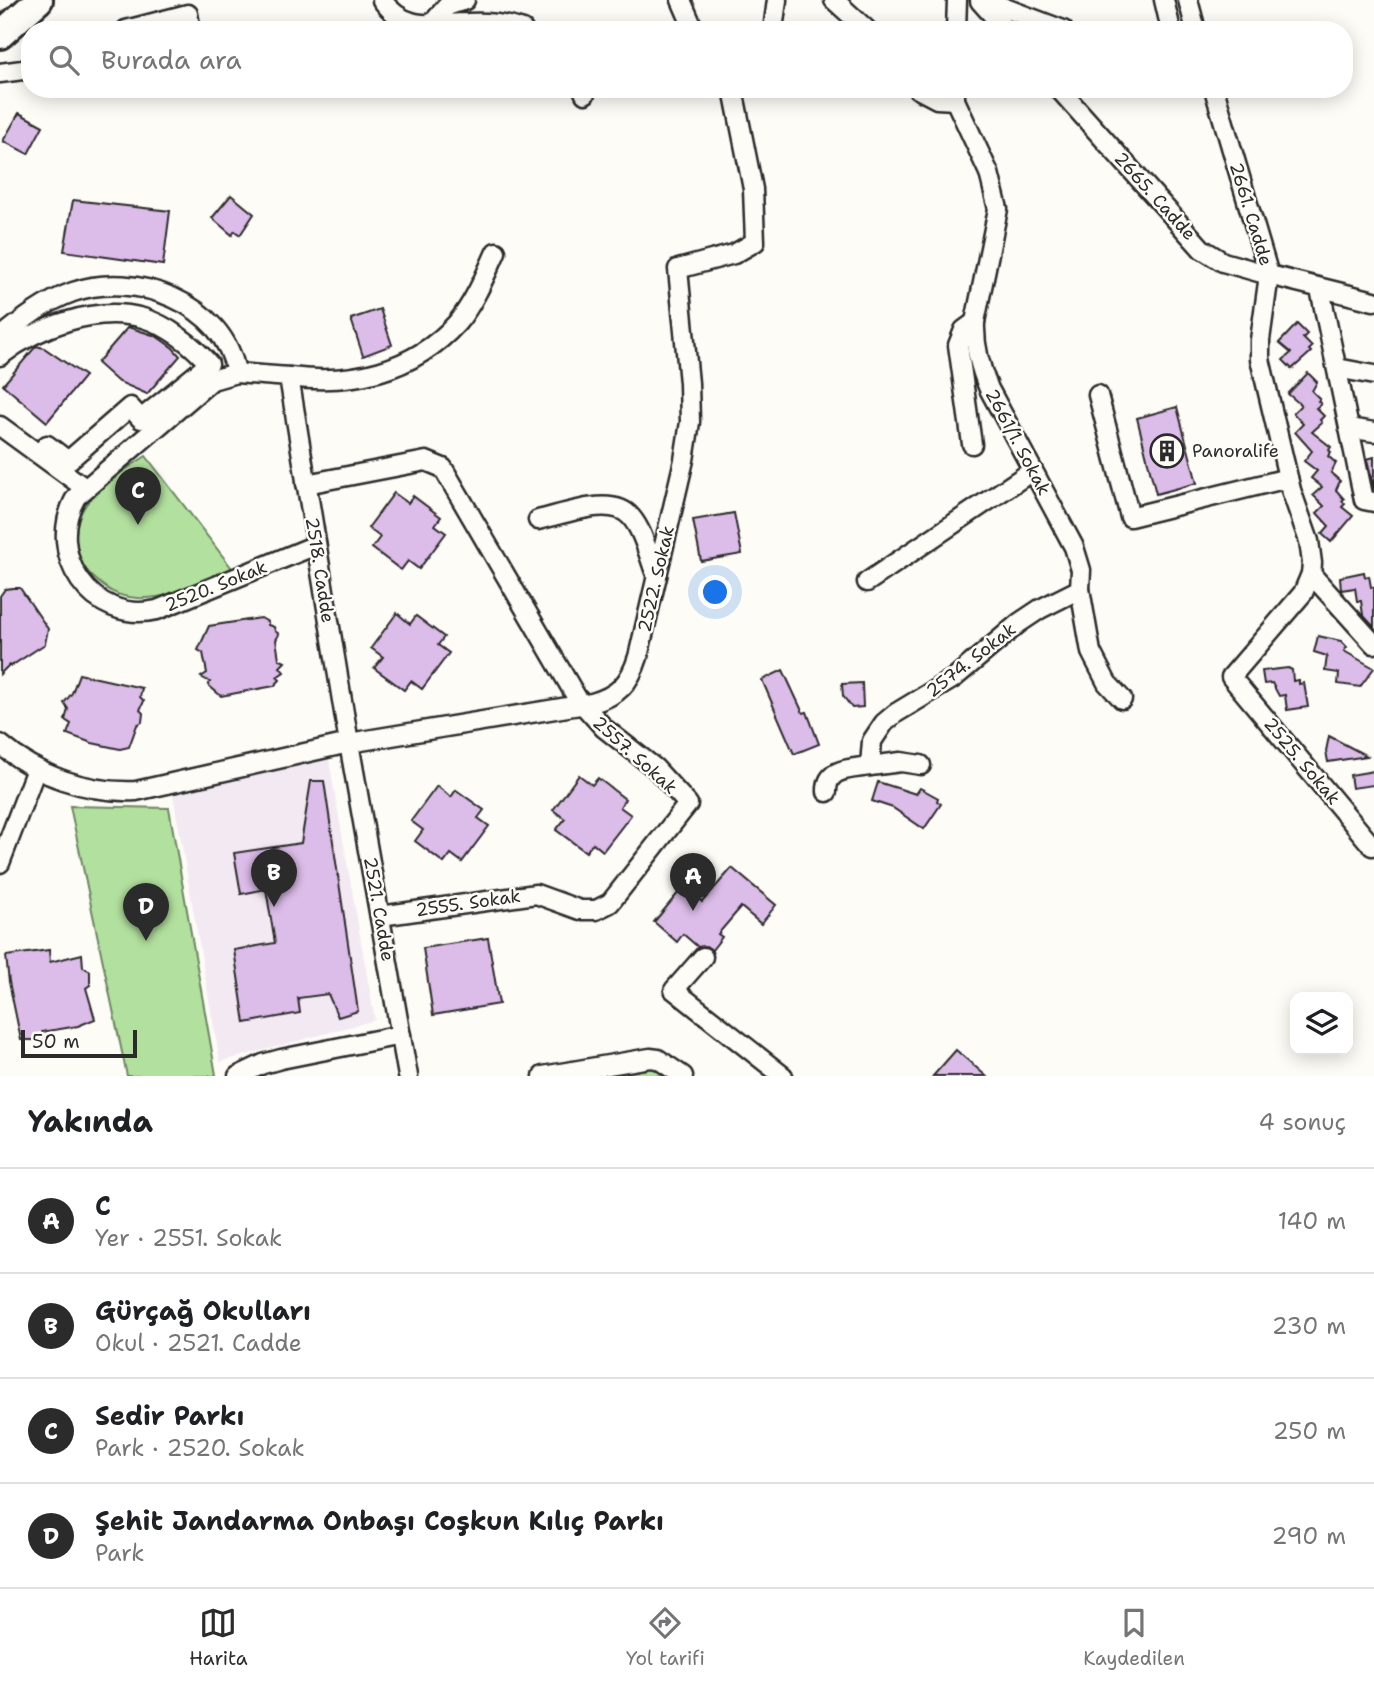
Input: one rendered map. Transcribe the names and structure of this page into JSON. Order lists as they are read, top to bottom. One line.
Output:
{"streets":{"street":["2665. Cadde","2661. Cadde","2661/1. Sokak","2518. Cadde","2522. Sokak","2520. Sokak","2574. Sokak","2557. Sokak","2525. Sokak","2555. Sokak","2521. Cadde"]},"crossings":[["2665. Cadde","2661. Cadde"],["2661/1. Sokak","2574. Sokak"],["2518. Cadde","2522. Sokak"],["2518. Cadde","2520. Sokak"],["2518. Cadde","2557. Sokak"],["2518. Cadde","2521. Cadde"],["2522. Sokak","2557. Sokak"],["2522. Sokak","2521. Cadde"],["2557. Sokak","2555. Sokak"],["2555. Sokak","2521. Cadde"]],"places":{"building":["Panoralife"]},"scale_bar":"50 m","page":{"search":"Burada ara","pins":["C","B","A","D"],"scale":"50 m","heading":["Yakında","4 sonuç"],"list":[{"mark":"A","name":"C","note":"Yer · 2551. Sokak","value":"140 m"},{"mark":"B","name":"Gürçağ Okulları","note":"Okul · 2521. Cadde","value":"230 m"},{"mark":"C","name":"Sedir Parkı","note":"Park · 2520. Sokak","value":"250 m"},{"mark":"D","name":"Şehit Jandarma Onbaşı Coşkun Kılıç Parkı","note":"Park","value":"290 m"}],"nav":["Harita","Yol tarifi","Kaydedilen"]}}
